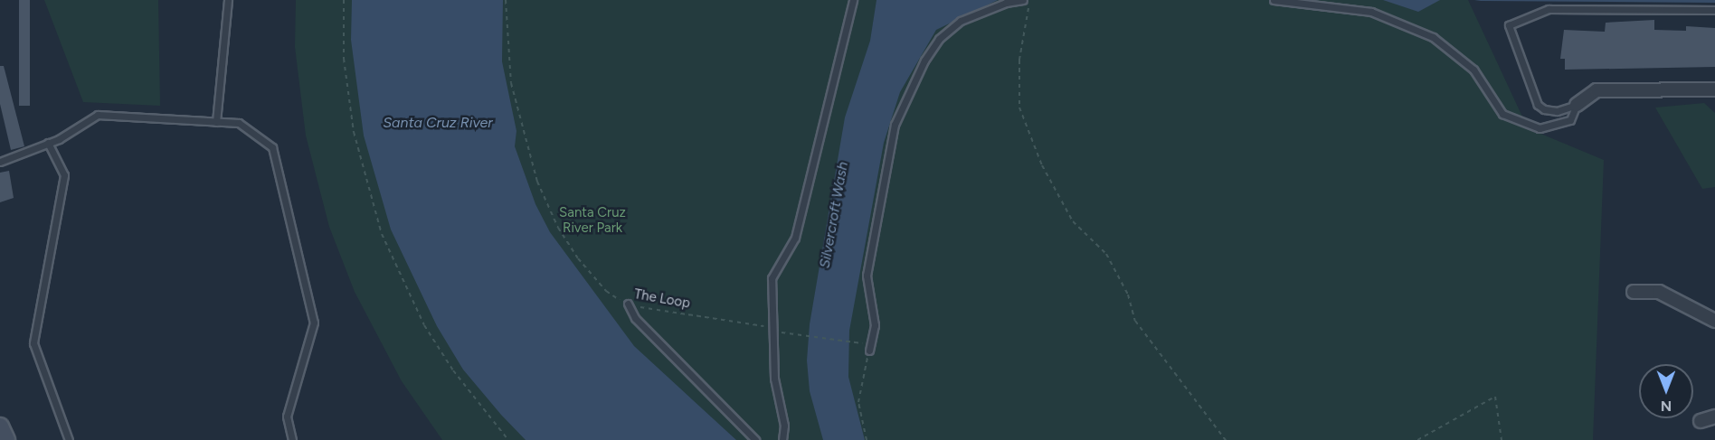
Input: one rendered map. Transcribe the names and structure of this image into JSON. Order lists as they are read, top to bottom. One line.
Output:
{"streets":{"path":["The Loop"]},"water":["Santa Cruz River","Silvercroft Wash"],"parks":["Santa Cruz River Park"],"north":"bottom"}
